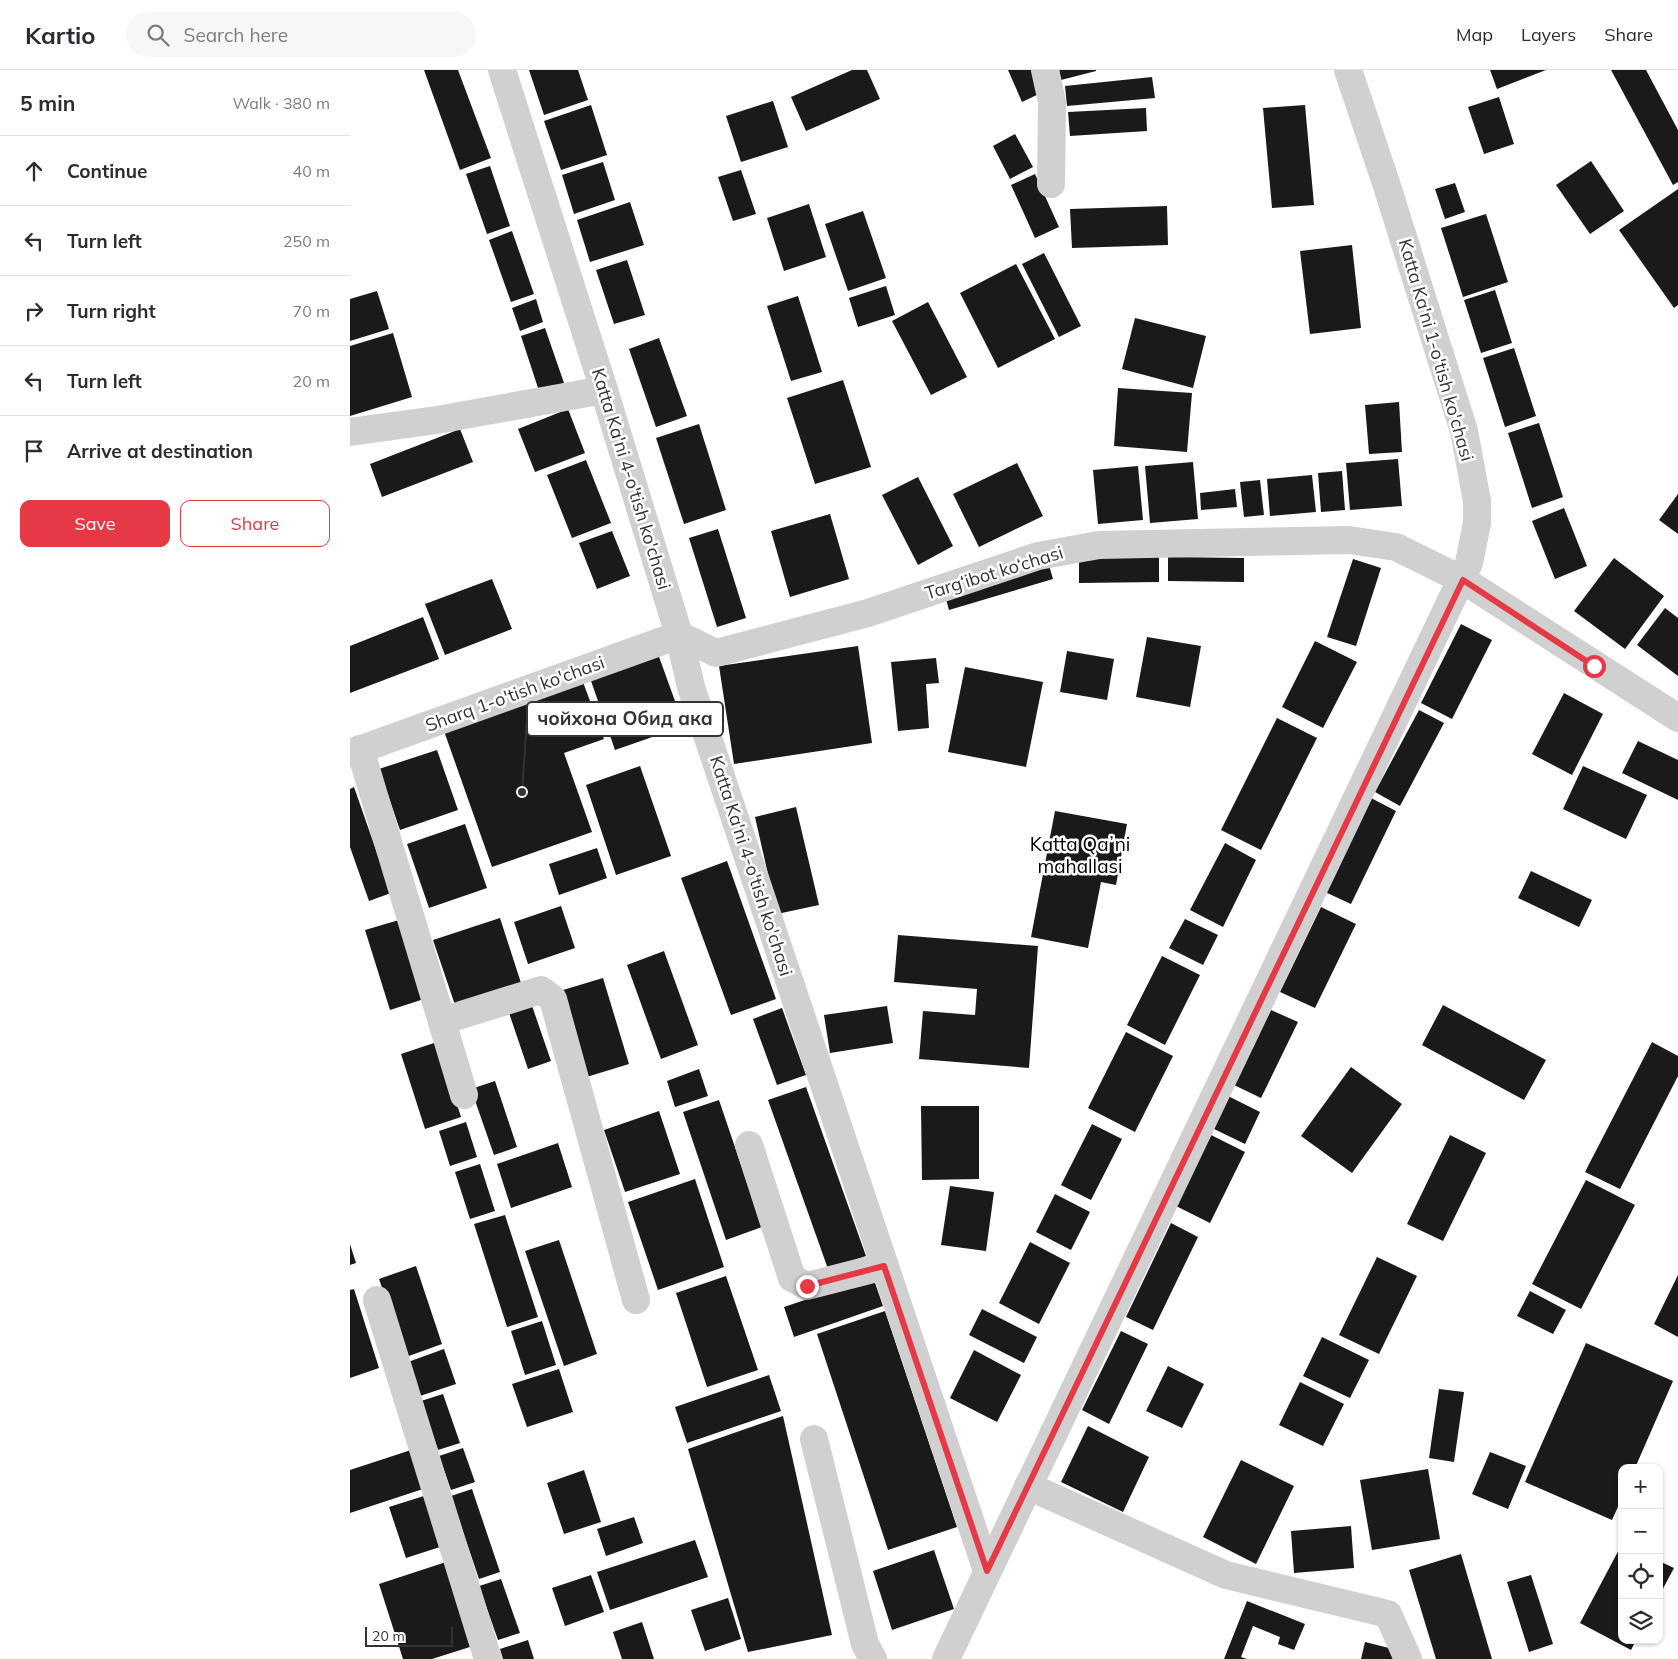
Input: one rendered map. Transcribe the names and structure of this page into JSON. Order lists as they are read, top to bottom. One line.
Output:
{"streets":{"street":["Katta Ka'ni 1-o'tish ko'chasi","Katta Ka'ni 4-o'tish ko'chasi","Targ‘ibot ko‘chasi","Sharq 1-o'tish ko'chasi"]},"crossings":[["Katta Ka'ni 1-o'tish ko'chasi","Katta Ka'ni 4-o'tish ko'chasi"],["Katta Ka'ni 1-o'tish ko'chasi","Targ‘ibot ko‘chasi"],["Katta Ka'ni 4-o'tish ko'chasi","Targ‘ibot ko‘chasi"],["Katta Ka'ni 4-o'tish ko'chasi","Sharq 1-o'tish ko'chasi"],["Targ‘ibot ko‘chasi","Sharq 1-o'tish ko'chasi"]],"districts":["Katta Qaʼni mahallasi"],"places":["чойхона Обид ака"],"scale_bar":"20 m","page":{"header":"Kartio","search":"Search here","nav":["Map","Layers","Share"],"heading":["5 min","Walk · 380 m"],"list":[["Continue","40 m"],["Turn left","250 m"],["Turn right","70 m"],["Turn left","20 m"],"Arrive at destination"],"buttons":["Save","Share"],"map_buttons":["+","−"],"scale":"20 m"}}
